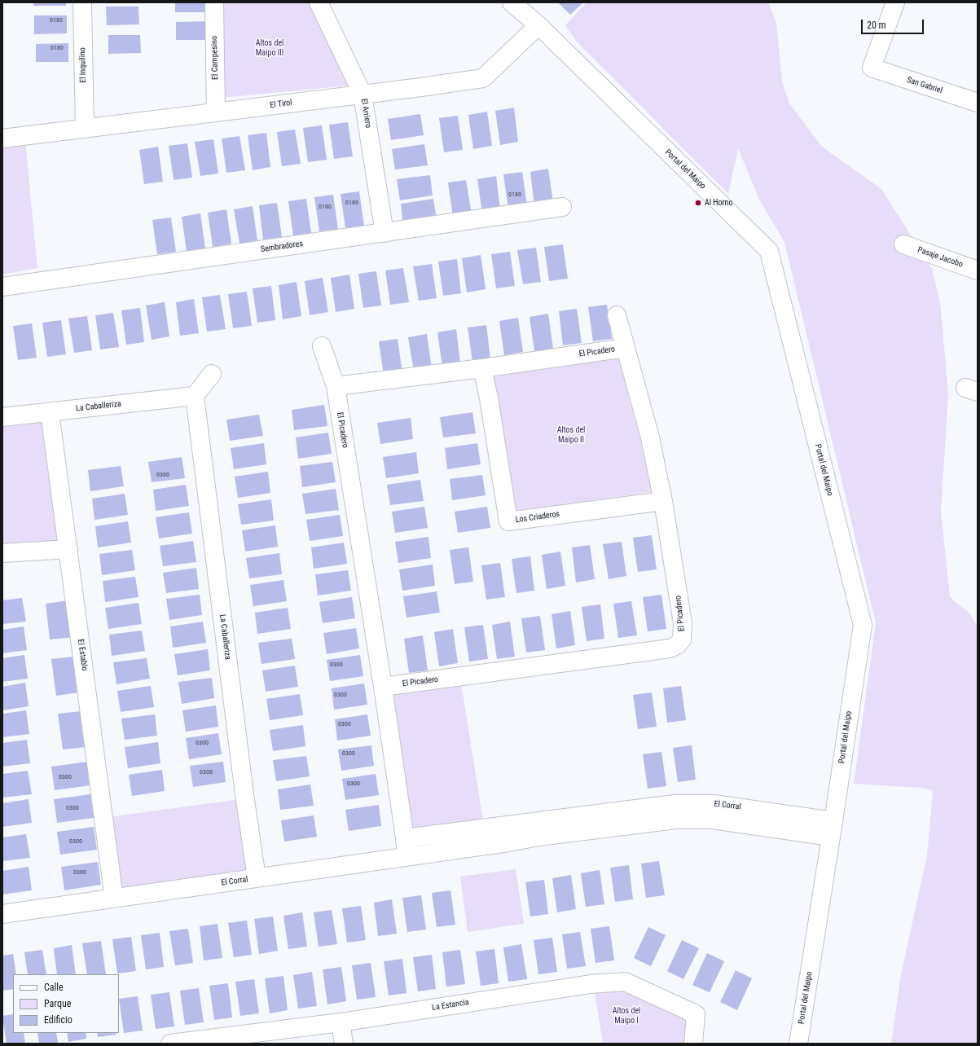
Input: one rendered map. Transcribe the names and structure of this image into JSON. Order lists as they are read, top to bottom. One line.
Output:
{"streets":{"street":["El Campesino","El Inquilino","San Gabriel","El Tirol","El Arriero","Portal del Maipo","Sembradores","Pasaje Jacobo","El Picadero","La Caballeriza","Los Criaderos","El Establo","El Corral","La Estancia"]},"crossings":[["El Campesino","El Tirol"],["El Inquilino","El Tirol"],["El Tirol","El Arriero"],["El Tirol","Portal del Maipo"],["El Arriero","Sembradores"],["Portal del Maipo","El Corral"],["El Picadero","Los Criaderos"],["El Picadero","El Corral"],["La Caballeriza","El Establo"],["La Caballeriza","El Corral"],["El Establo","El Corral"]],"parks":["Altos del Maipo III","Altos del Maipo II","Altos del Maipo I"],"places":["Al Horno"],"house_numbers":["0180","0180","0180","0180","0180","0300","0300","0300","0300","0300","0300","0300","0300","0300","0300","0300","0300"],"legend":["Calle","Parque","Edificio"],"scale_bar":"20 m"}
